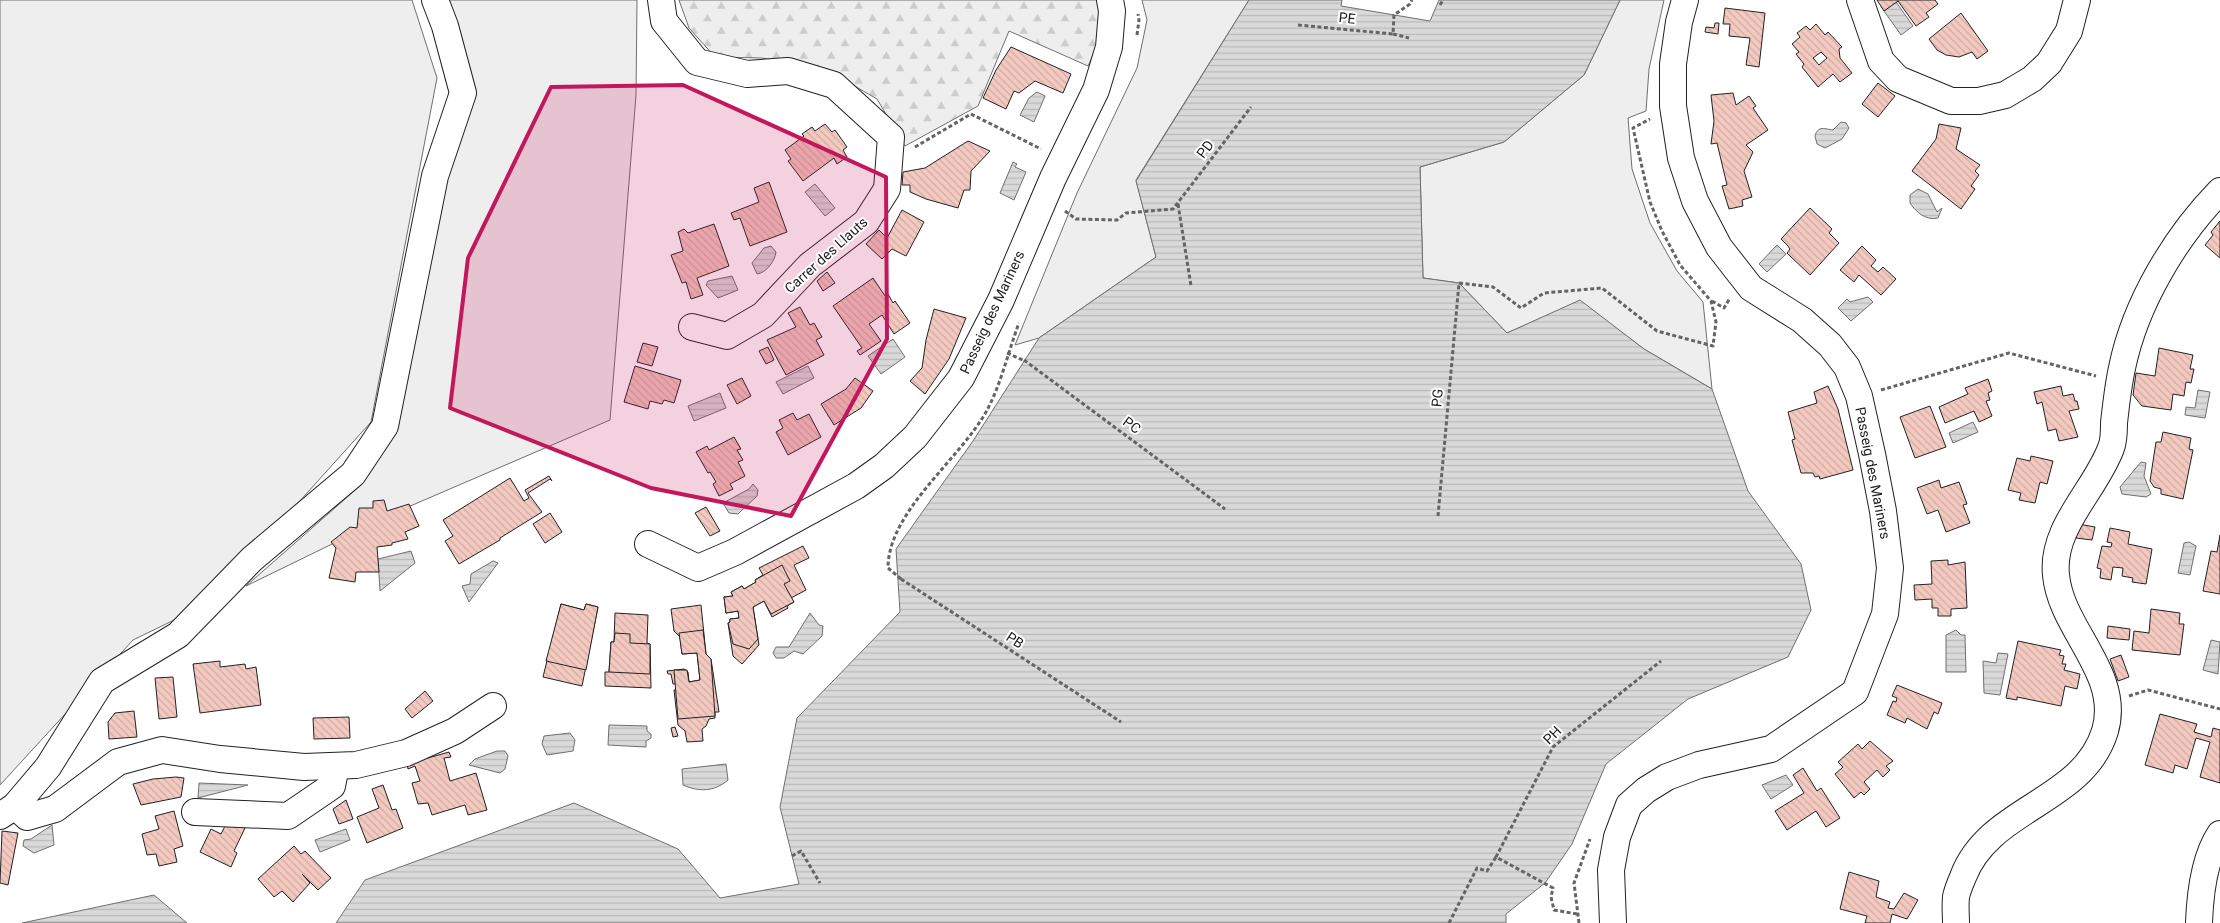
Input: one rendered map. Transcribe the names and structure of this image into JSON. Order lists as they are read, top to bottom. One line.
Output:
{"streets":{"street":["Carrer des Llauts","Passeig des Mariners"],"path":["PE","PD","PG","PC","PB","PH"]},"crossings":[["PC","PB"]]}
